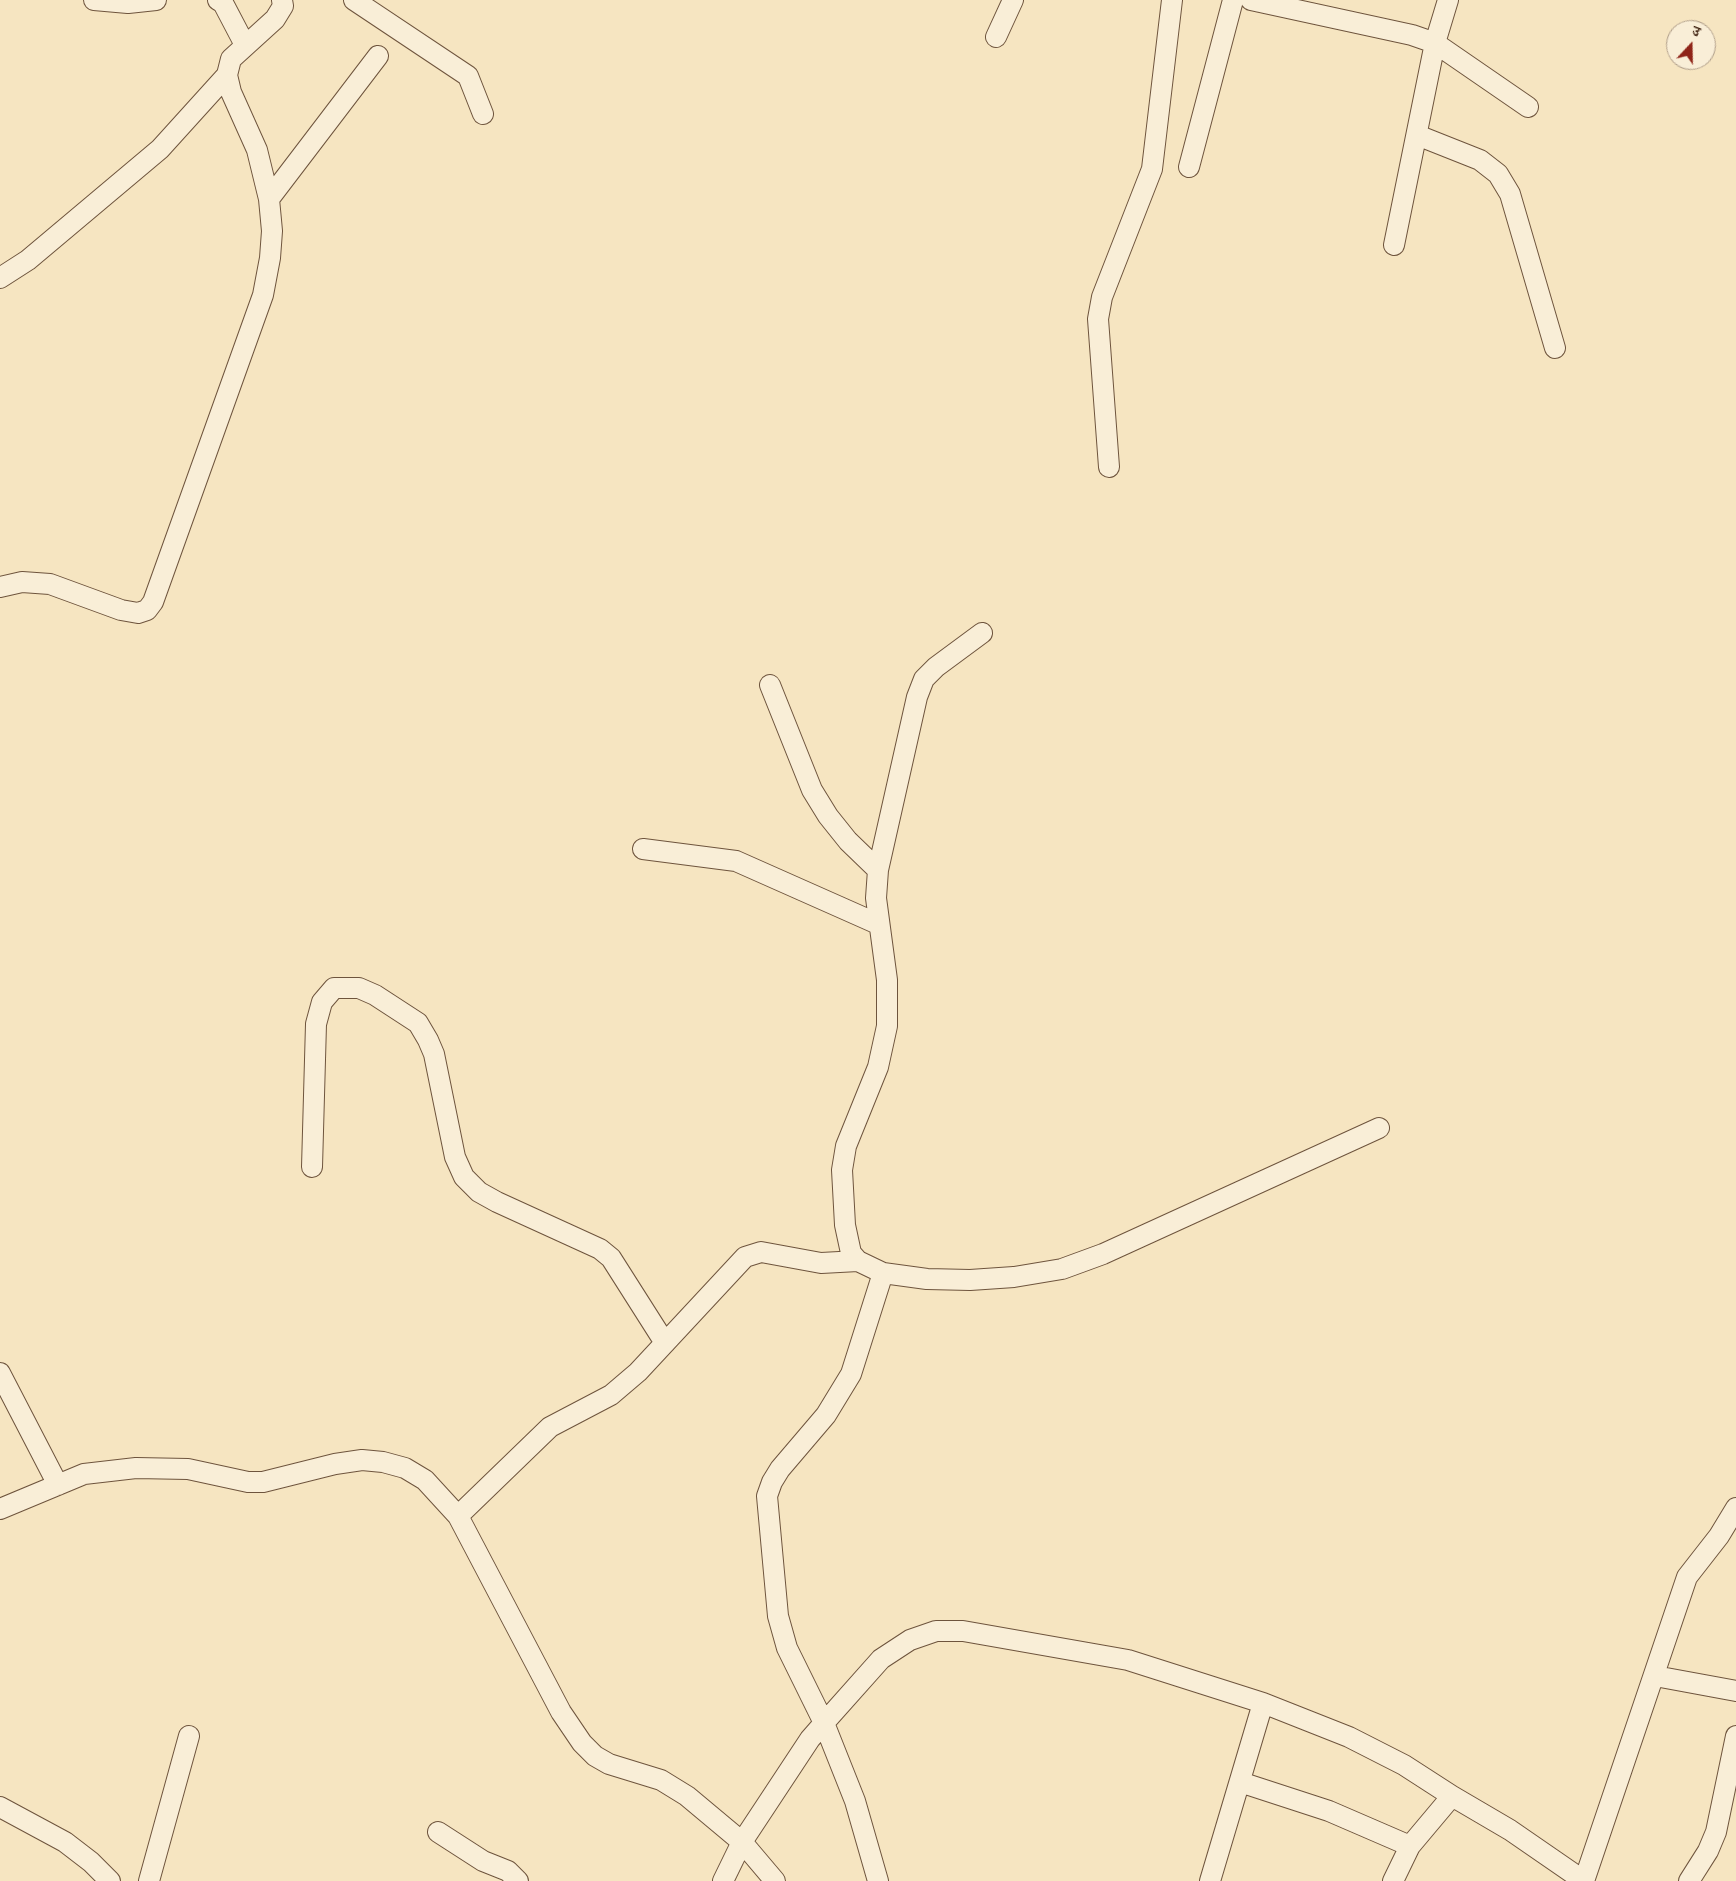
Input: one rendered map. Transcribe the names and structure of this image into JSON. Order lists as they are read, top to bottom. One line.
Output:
{"north":"top"}
